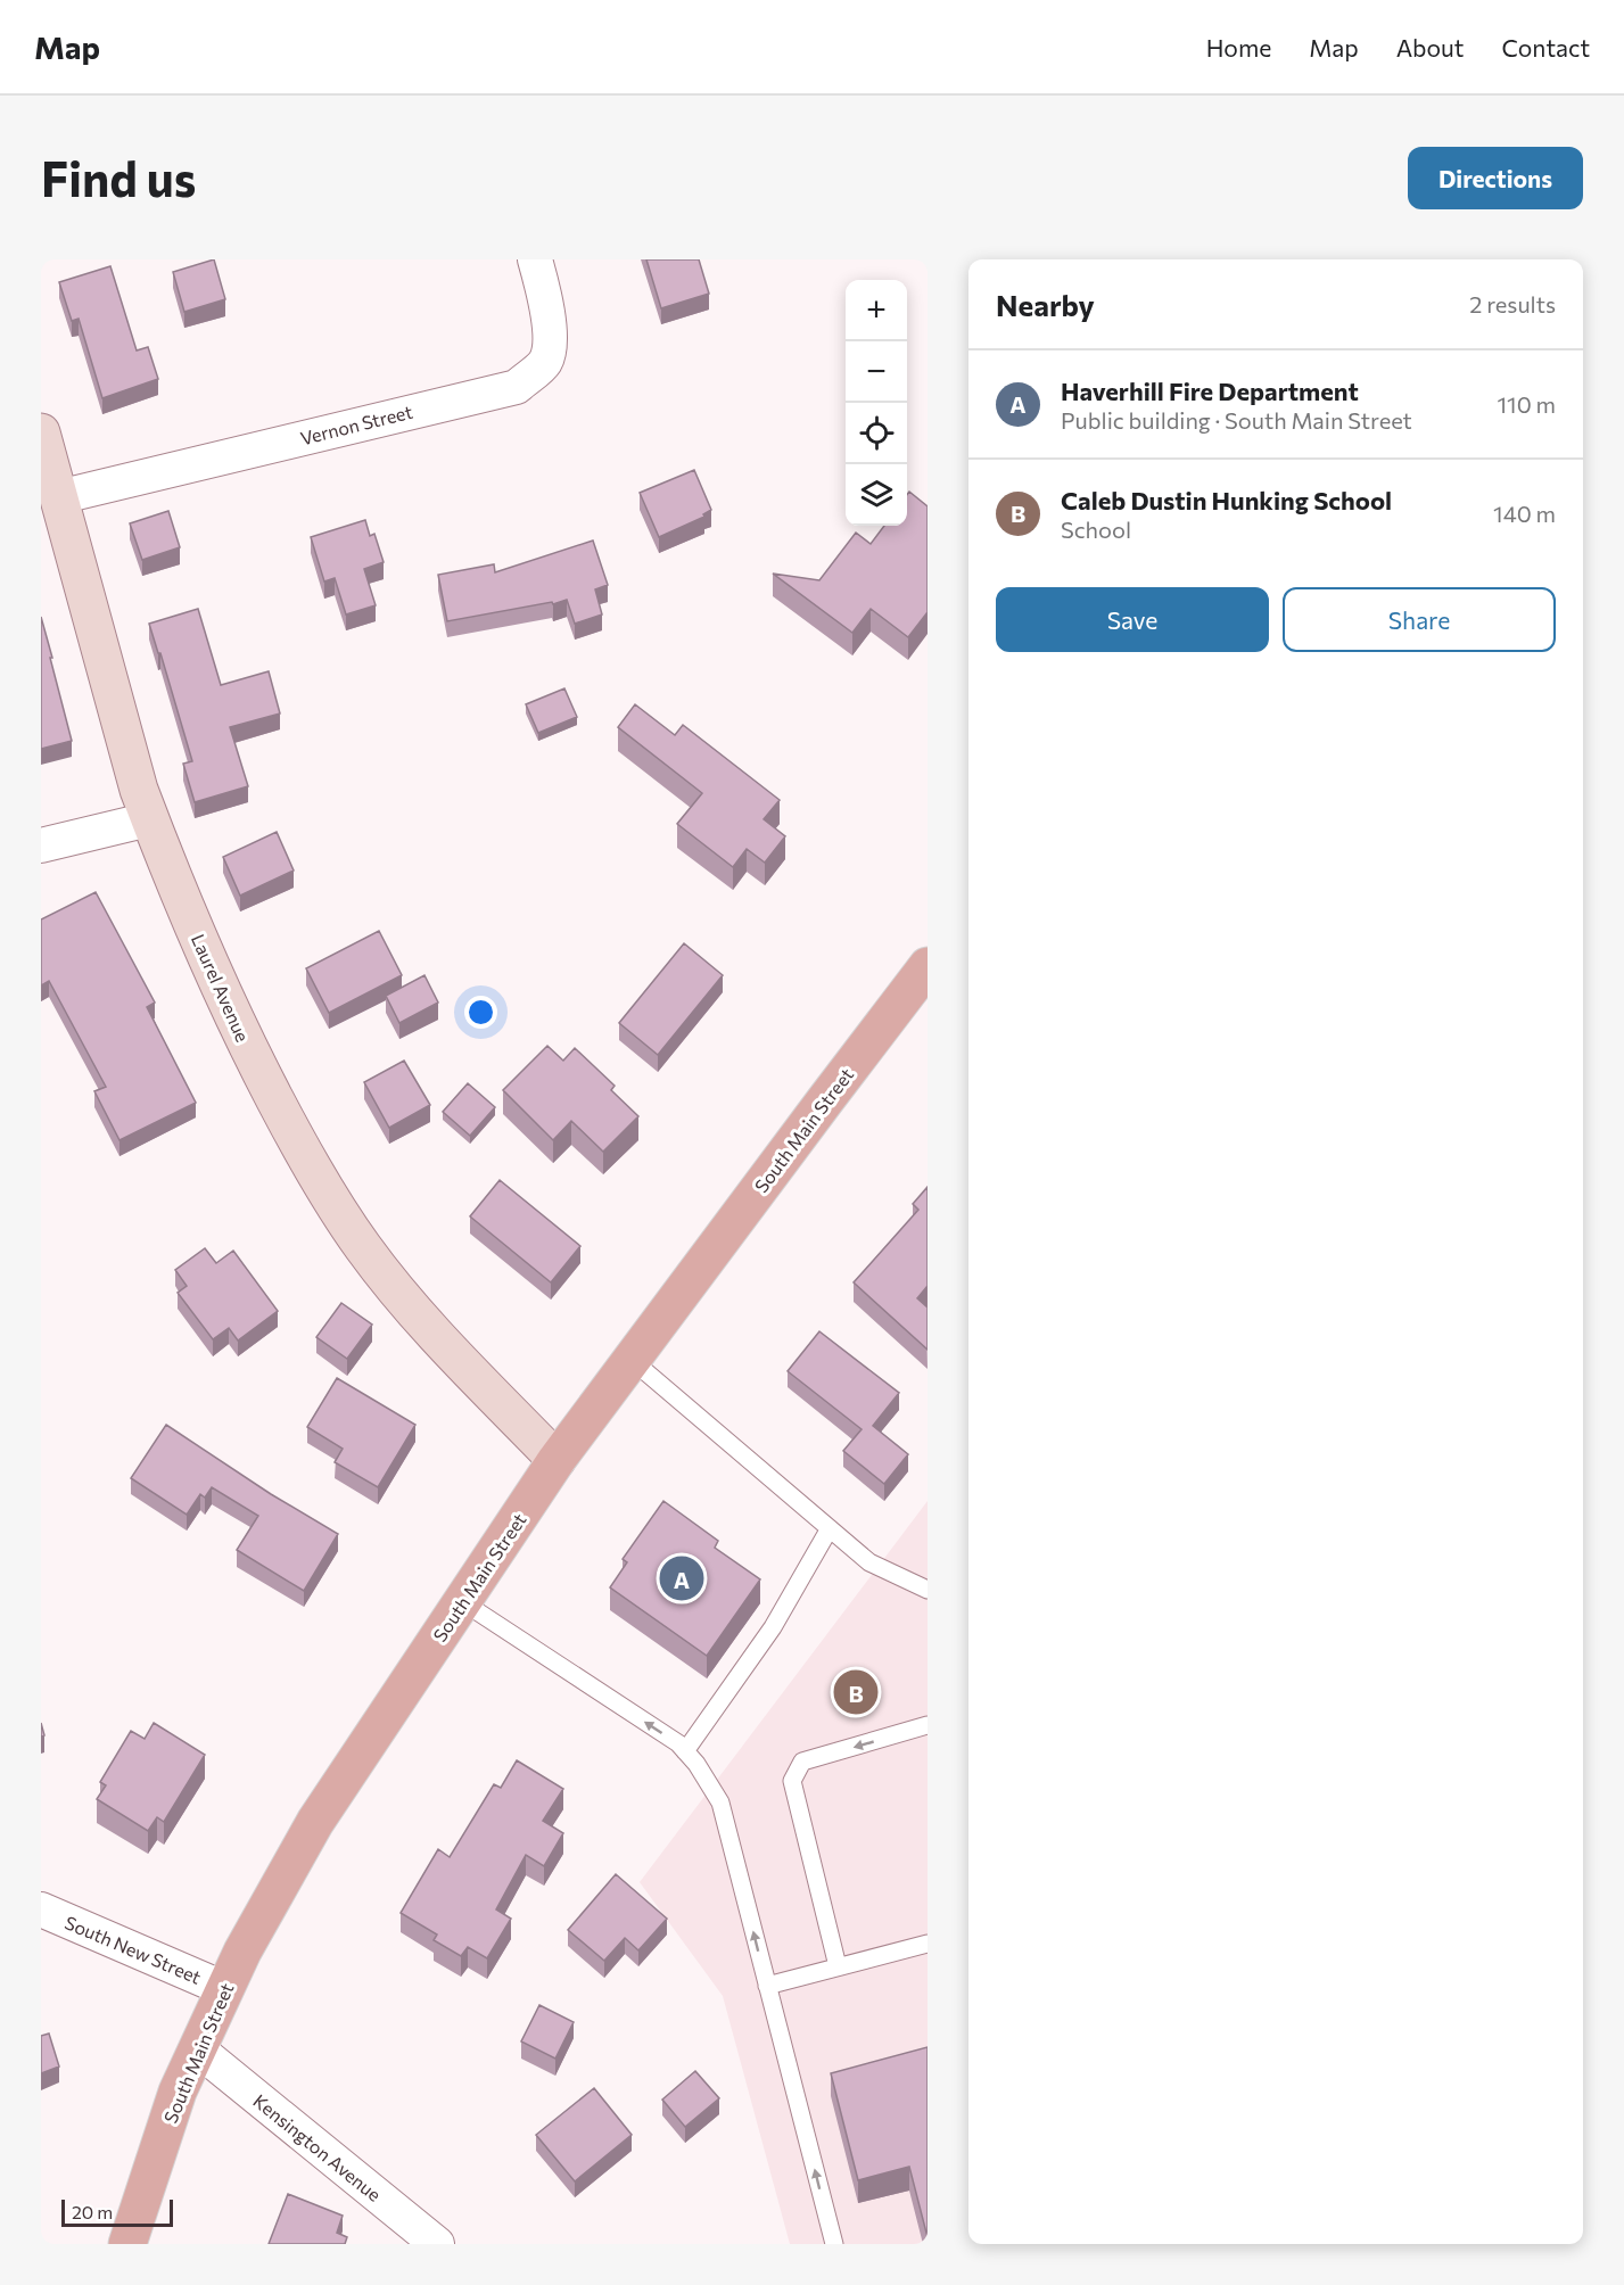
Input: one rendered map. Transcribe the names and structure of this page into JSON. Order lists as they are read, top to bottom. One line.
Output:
{"streets":{"main road":["Laurel Avenue","South Main Street"],"street":["Vernon Street","South New Street","Kensington Avenue"]},"crossings":[["Vernon Street","Laurel Avenue"],["Laurel Avenue","South Main Street"],["South Main Street","South New Street"],["South Main Street","Kensington Avenue"]],"scale_bar":"20 m","page":{"header":"Map","nav":["Home","Map","About","Contact"],"buttons":["Directions",["Save","Share"]],"title":"Find us","heading":["Nearby","2 results"],"map_buttons":["+","−"],"list":[{"mark":"A","name":"Haverhill Fire Department","note":"Public building · South Main Street","value":"110 m"},{"mark":"B","name":"Caleb Dustin Hunking School","note":"School","value":"140 m"}],"pins":["A","B"],"scale":"20 m"}}
